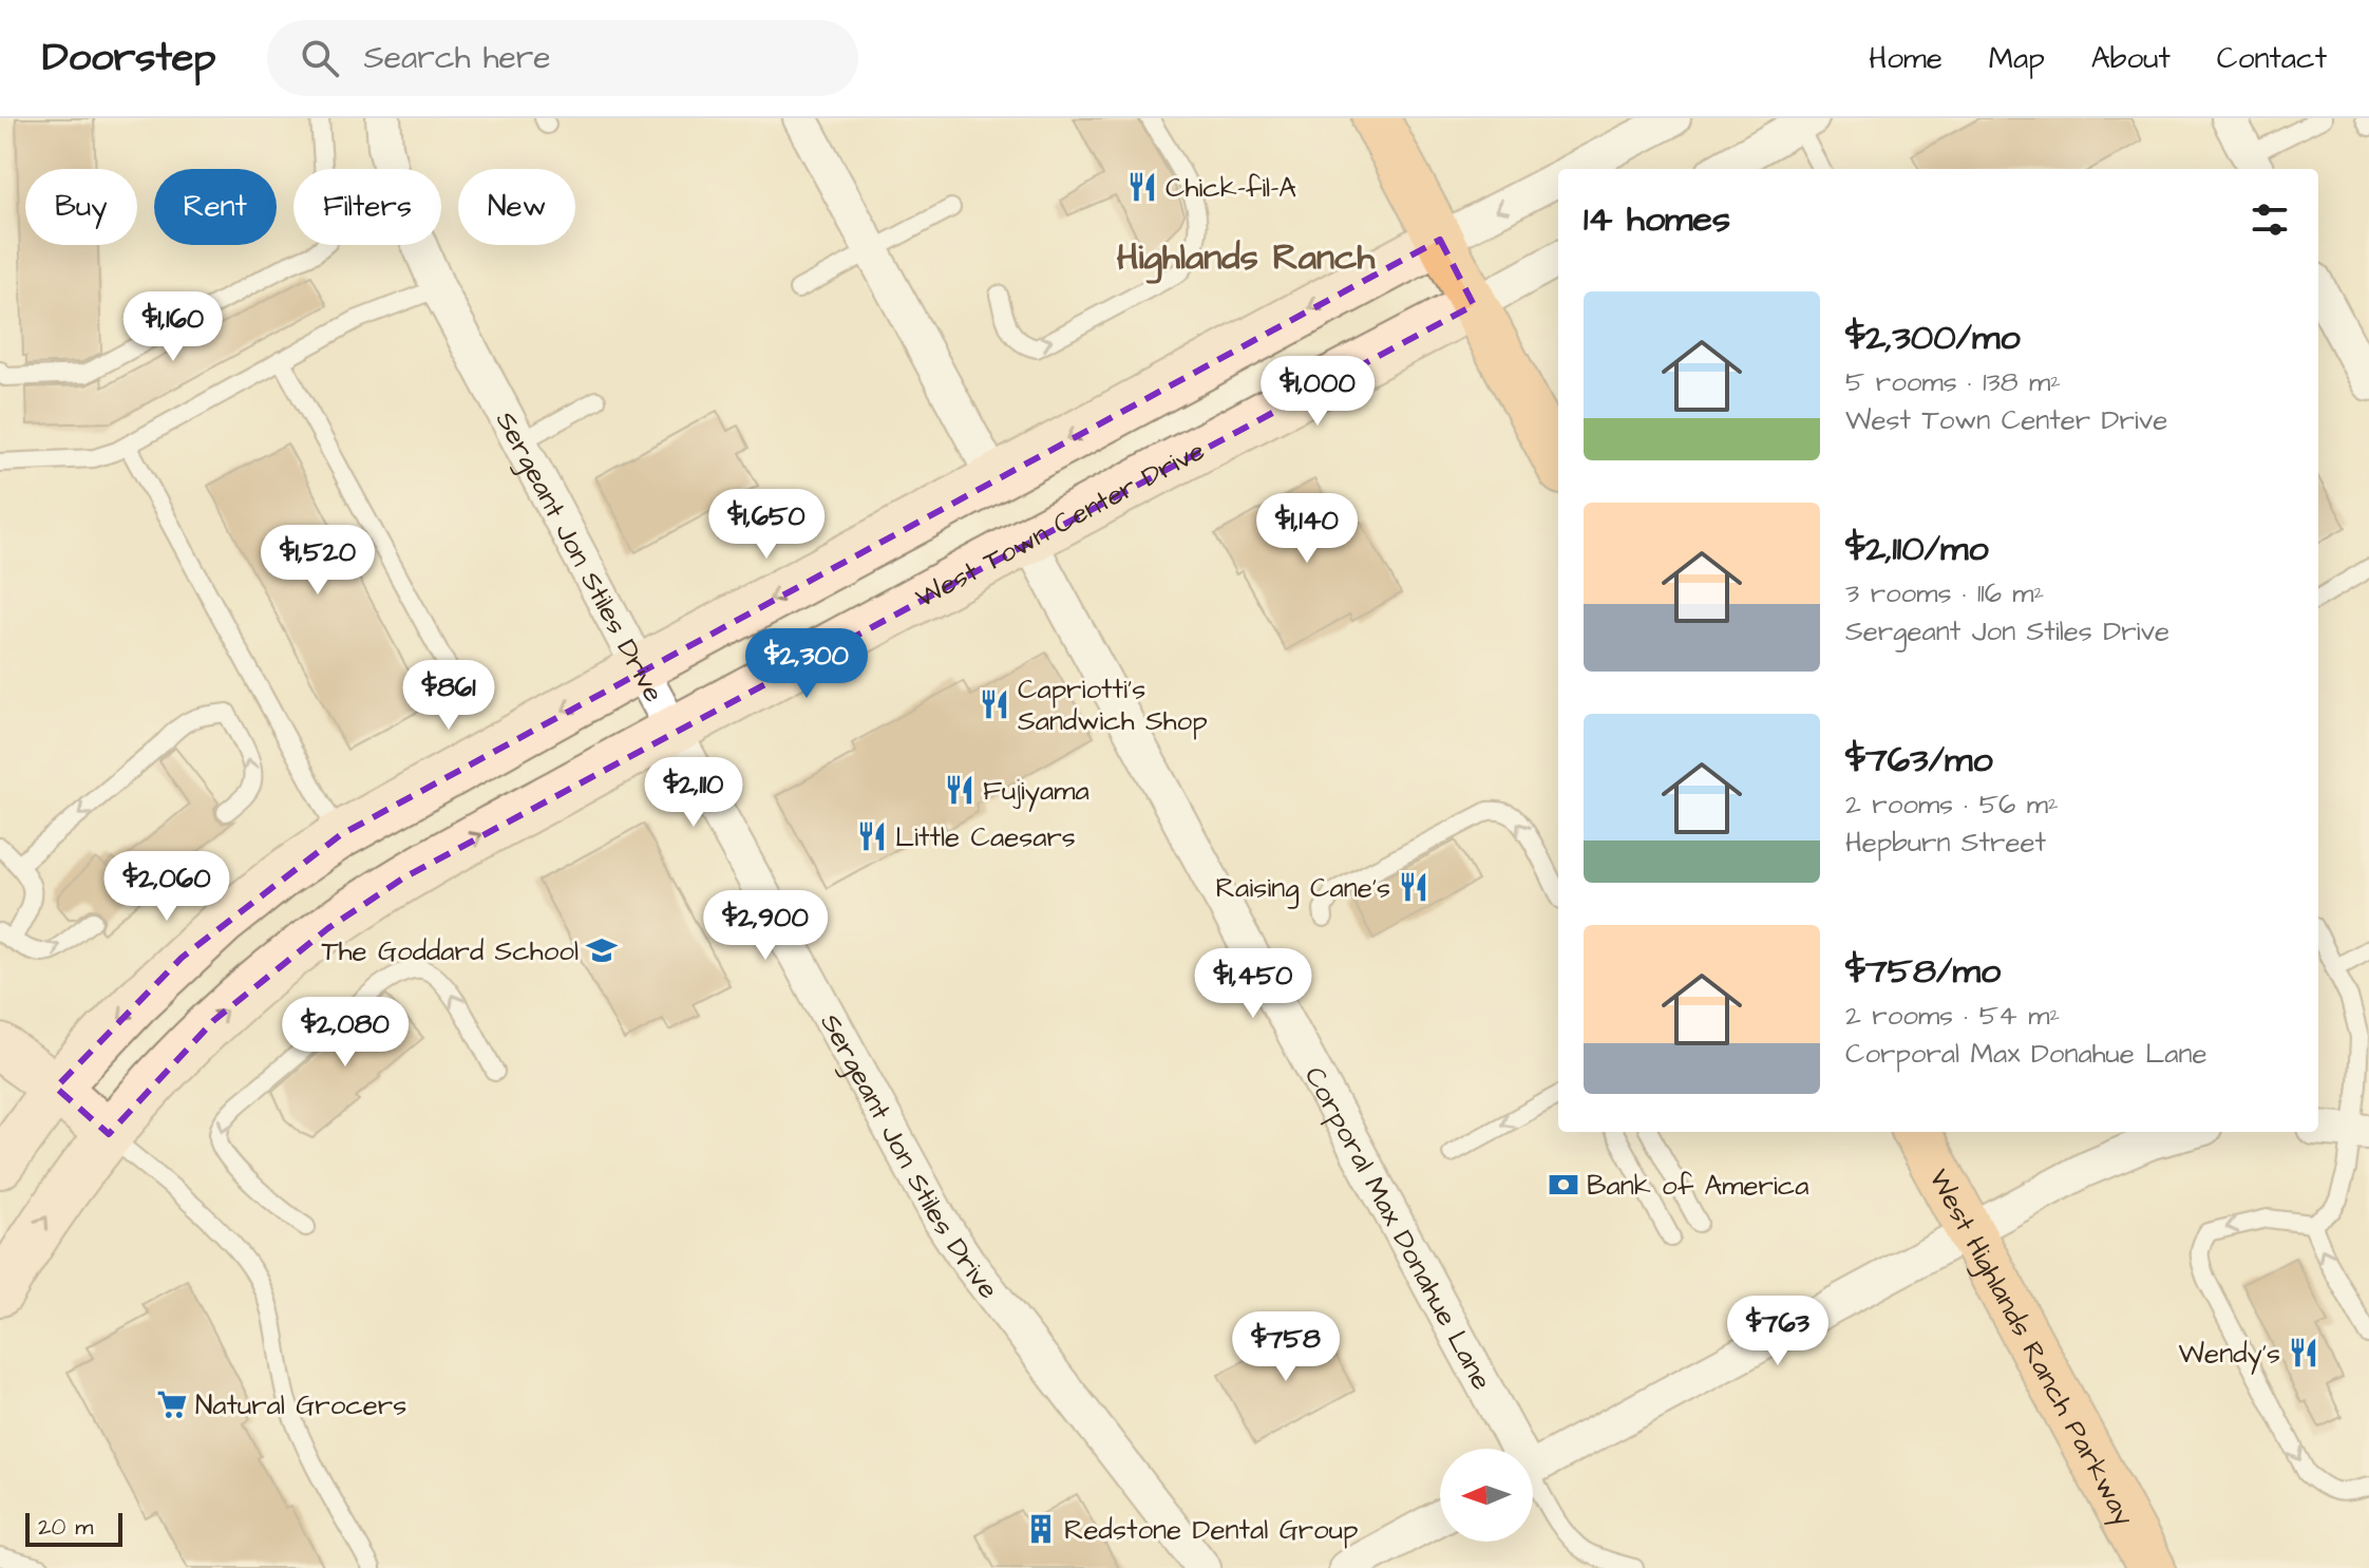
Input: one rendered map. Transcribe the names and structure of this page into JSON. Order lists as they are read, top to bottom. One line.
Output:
{"streets":{"main road":["West Highlands Ranch Parkway"],"street":["West Town Center Drive","Sergeant Jon Stiles Drive","Corporal Max Donahue Lane"]},"crossings":[["West Town Center Drive","Sergeant Jon Stiles Drive"],["West Town Center Drive","Corporal Max Donahue Lane"]],"districts":["Highlands Ranch"],"places":{"restaurant":["Chick-fil-A","Capriotti's Sandwich Shop","Fujiyama","Little Caesars","Raising Cane's","Wendy's"],"school or university":["The Goddard School"],"bank":["Bank of America"],"supermarket":["Natural Grocers"],"building":["Redstone Dental Group"]},"scale_bar":"20 m","north":"left","page":{"header":"Doorstep","search":"Search here","nav":["Home","Map","About","Contact"],"chip":["Buy","Rent","Filters","New"],"heading":"14 homes","list":[{"name":"$2,300/mo","note":"5 rooms · 138 m² · West Town Center Drive"},{"name":"$2,110/mo","note":"3 rooms · 116 m² · Sergeant Jon Stiles Drive"},{"name":"$763/mo","note":"2 rooms · 56 m² · Hepburn Street"},{"name":"$758/mo","note":"2 rooms · 54 m² · Corporal Max Donahue Lane"}],"price":["$1,160","$1,000","$1,650","$1,140","$1,520","$2,300","$861","$2,110","$2,060","$2,900","$1,450","$2,080","$763","$758"],"scale":"20 m"}}
